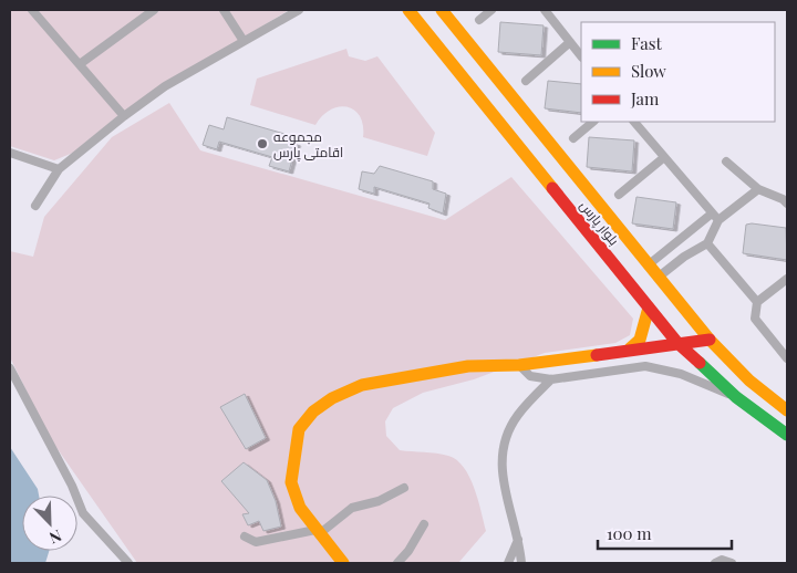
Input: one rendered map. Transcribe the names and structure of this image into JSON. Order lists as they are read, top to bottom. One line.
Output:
{"streets":{"main road":["بلوار پارس"]},"places":["مجموعه اقامتی پارس"],"legend":["Fast","Slow","Jam"],"scale_bar":"100 m","north":"bottom right"}
